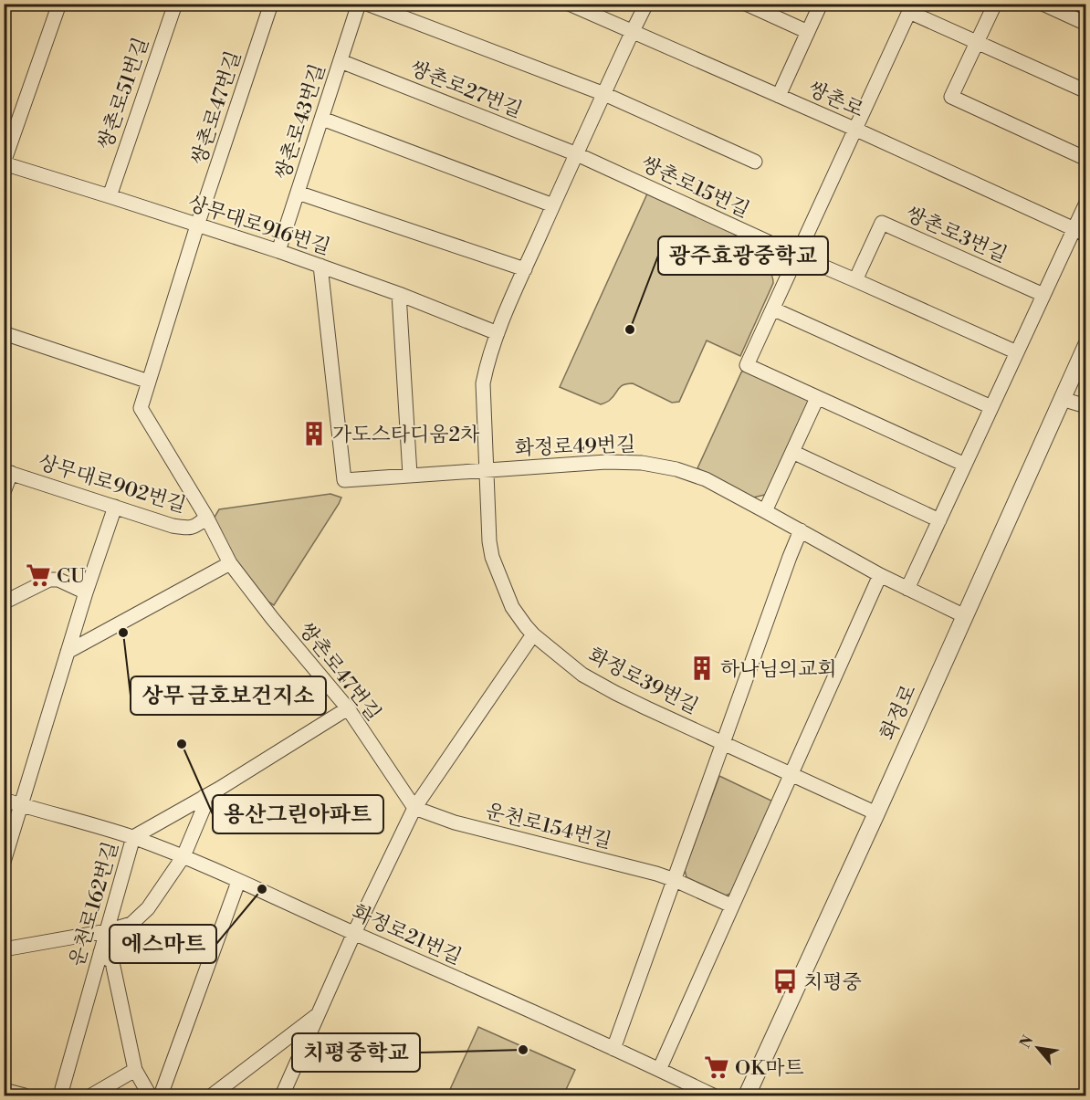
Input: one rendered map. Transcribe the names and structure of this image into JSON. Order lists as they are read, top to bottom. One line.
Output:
{"streets":{"street":["쌍촌로27번길","쌍촌로51번길","쌍촌로","쌍촌로47번길","쌍촌로43번길","쌍촌로15번길","상무대로916번길","쌍촌로3번길","화정로49번길","상무대로902번길","화정로39번길","화정로","운천로154번길","운천로162번길","화정로21번길"]},"crossings":[["쌍촌로27번길","쌍촌로43번길"],["쌍촌로27번길","쌍촌로15번길"],["쌍촌로51번길","상무대로916번길"],["쌍촌로47번길","상무대로916번길"],["쌍촌로47번길","상무대로902번길"],["쌍촌로47번길","운천로154번길"],["쌍촌로47번길","운천로162번길"],["쌍촌로43번길","상무대로916번길"],["상무대로916번길","화정로49번길"],["화정로49번길","화정로39번길"],["화정로49번길","화정로"],["화정로39번길","화정로"],["운천로162번길","화정로21번길"]],"places":{"other":["광주효광중학교","상무 금호보건지소","용산그린아파트","에스마트","치평중학교"],"building":["가도스타디움2차","하나님의교회"],"supermarket":["CU","OK마트"],"bus stop":["치평중"]},"north":"top left"}
